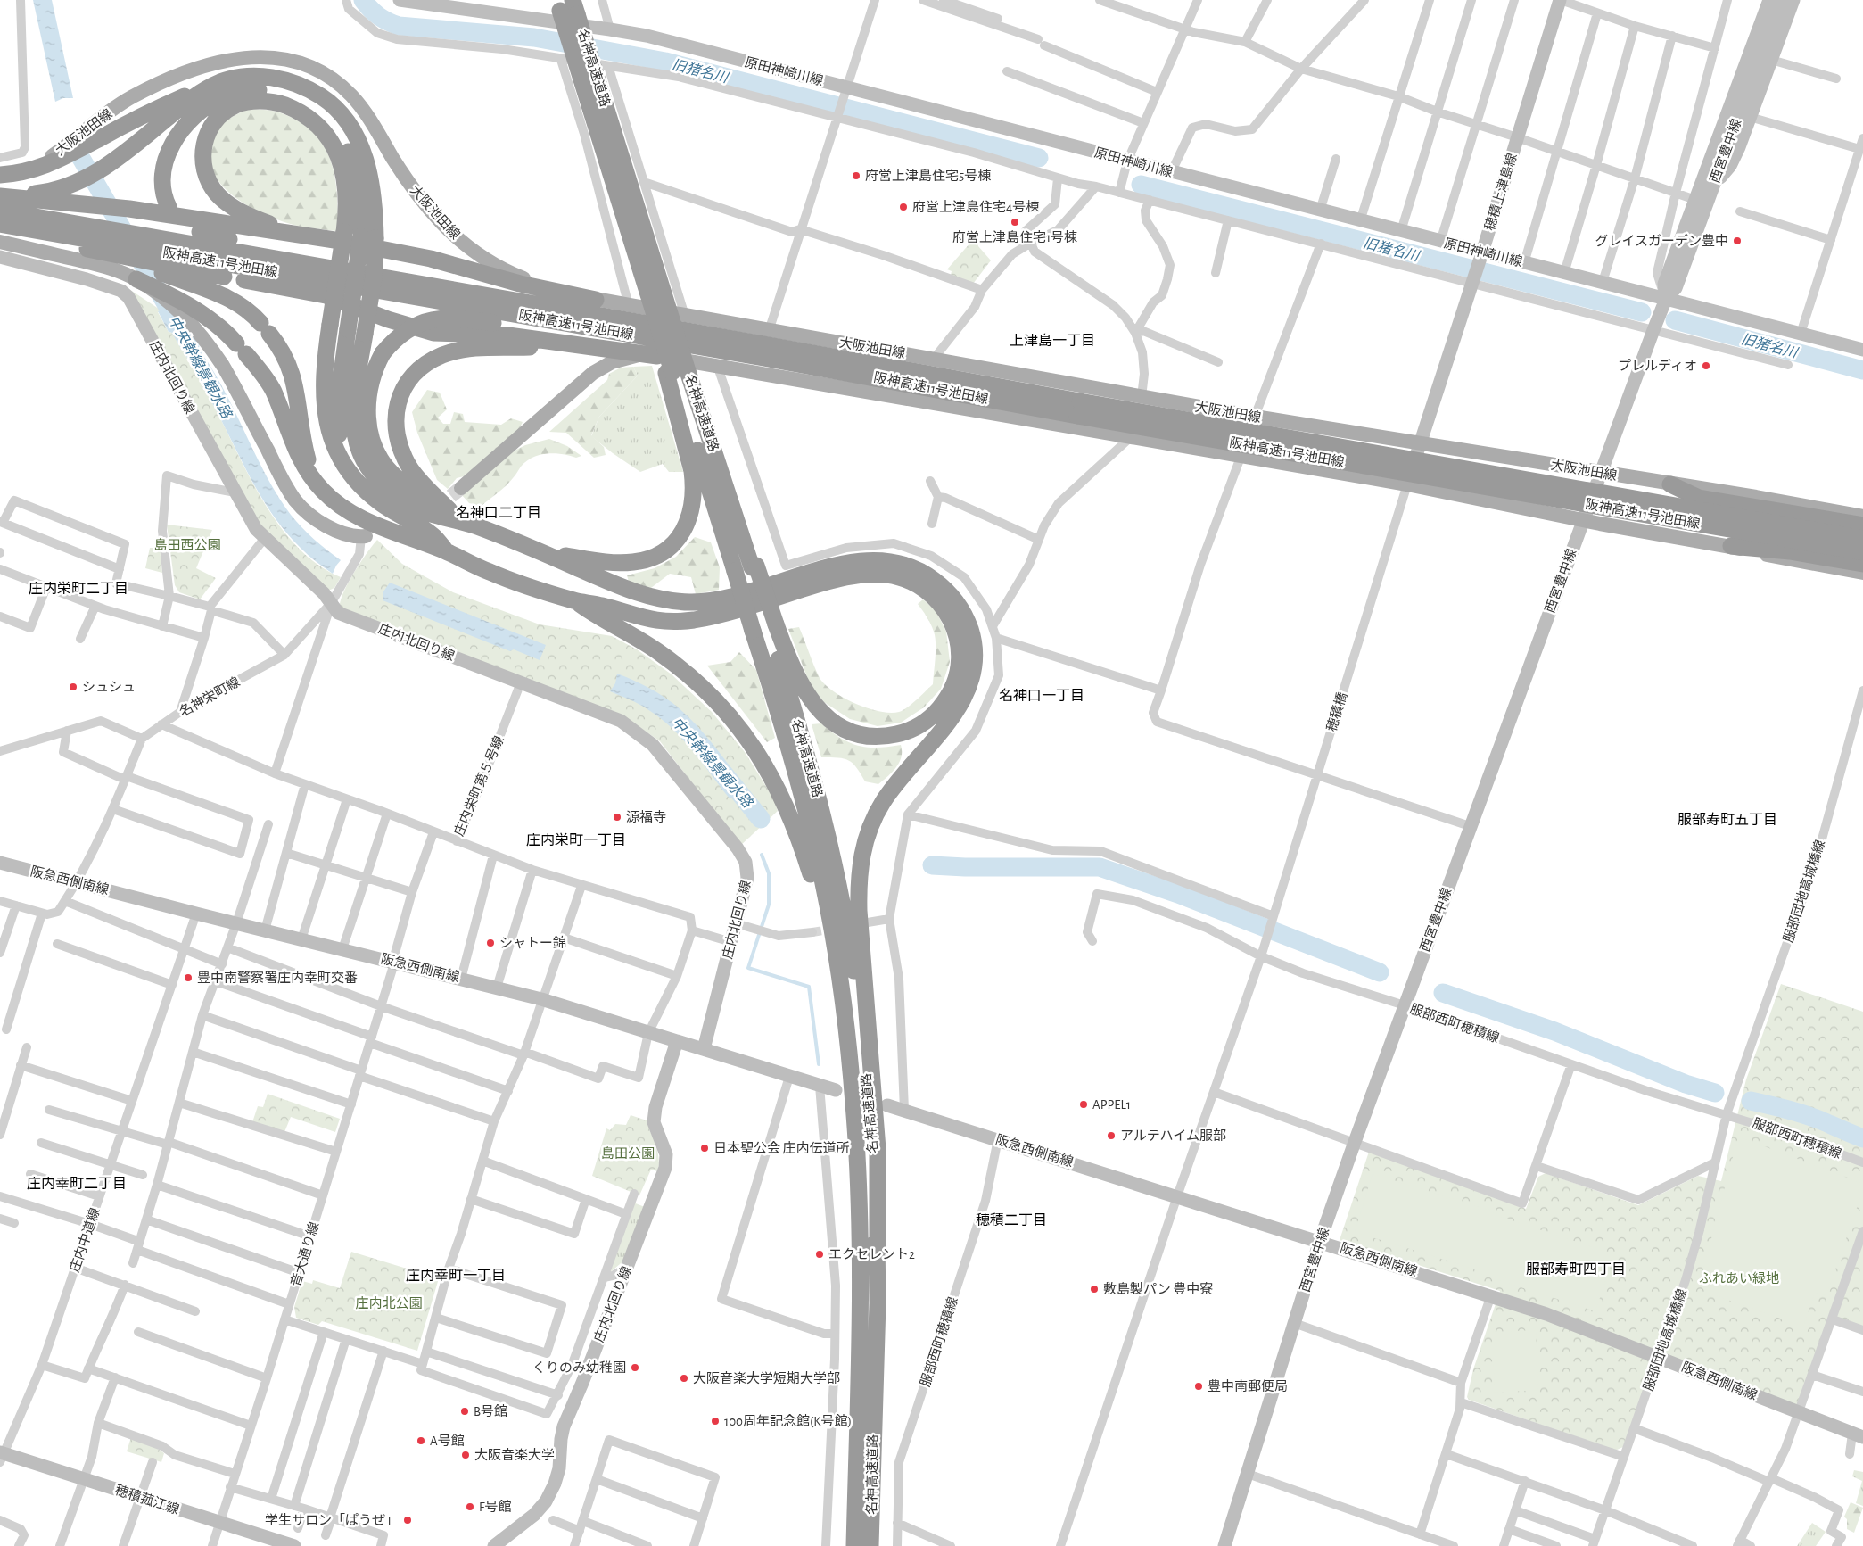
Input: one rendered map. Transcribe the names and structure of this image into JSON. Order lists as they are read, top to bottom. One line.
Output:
{"streets":{"highway":["名神高速道路","阪神高速11号池田線"],"main road":["大阪池田線"],"street":["原田神崎川線","西宮豊中線","穂積上津島線","庄内北回り線","名神栄町線","穂積橋","庄内栄町第５号線","阪急西側南線","服部団地高城橋線","服部西町穂積線","庄内中道線","音大通り線","穂積菰江線"]},"crossings":[["原田神崎川線","西宮豊中線"],["原田神崎川線","穂積上津島線"],["大阪池田線","西宮豊中線"],["大阪池田線","穂積上津島線"],["西宮豊中線","阪急西側南線"],["西宮豊中線","服部西町穂積線"],["穂積上津島線","穂積橋"],["庄内北回り線","名神栄町線"],["庄内北回り線","庄内栄町第５号線"],["庄内北回り線","阪急西側南線"],["穂積橋","阪急西側南線"],["穂積橋","服部西町穂積線"],["庄内栄町第５号線","阪急西側南線"],["庄内栄町第５号線","音大通り線"],["阪急西側南線","服部団地高城橋線"],["阪急西側南線","服部西町穂積線"],["阪急西側南線","庄内中道線"],["阪急西側南線","音大通り線"],["服部団地高城橋線","服部西町穂積線"],["庄内中道線","穂積菰江線"],["音大通り線","穂積菰江線"]],"districts":["上津島一丁目","名神口二丁目","庄内栄町二丁目","名神口一丁目","服部寿町五丁目","庄内栄町一丁目","庄内幸町二丁目","穂積二丁目","服部寿町四丁目","庄内幸町一丁目"],"water":["旧猪名川","中央幹線景観水路"],"parks":["島田西公園","島田公園","ふれあい緑地","庄内北公園"],"places":["府営上津島住宅5号棟","府営上津島住宅4号棟","府営上津島住宅1号棟","グレイスガーデン豊中","プレルディオ","シュシュ","源福寺","シャトー錦","豊中南警察署庄内幸町交番","APPEL1","アルテハイム服部","日本聖公会 庄内伝道所","エクセレント2","敷島製パン 豊中寮","くりのみ幼稚園","大阪音楽大学短期大学部","豊中南郵便局","B号館","100周年記念館(K号館)","A号館","大阪音楽大学","F号館","学生サロン「ぱうぜ」"]}
